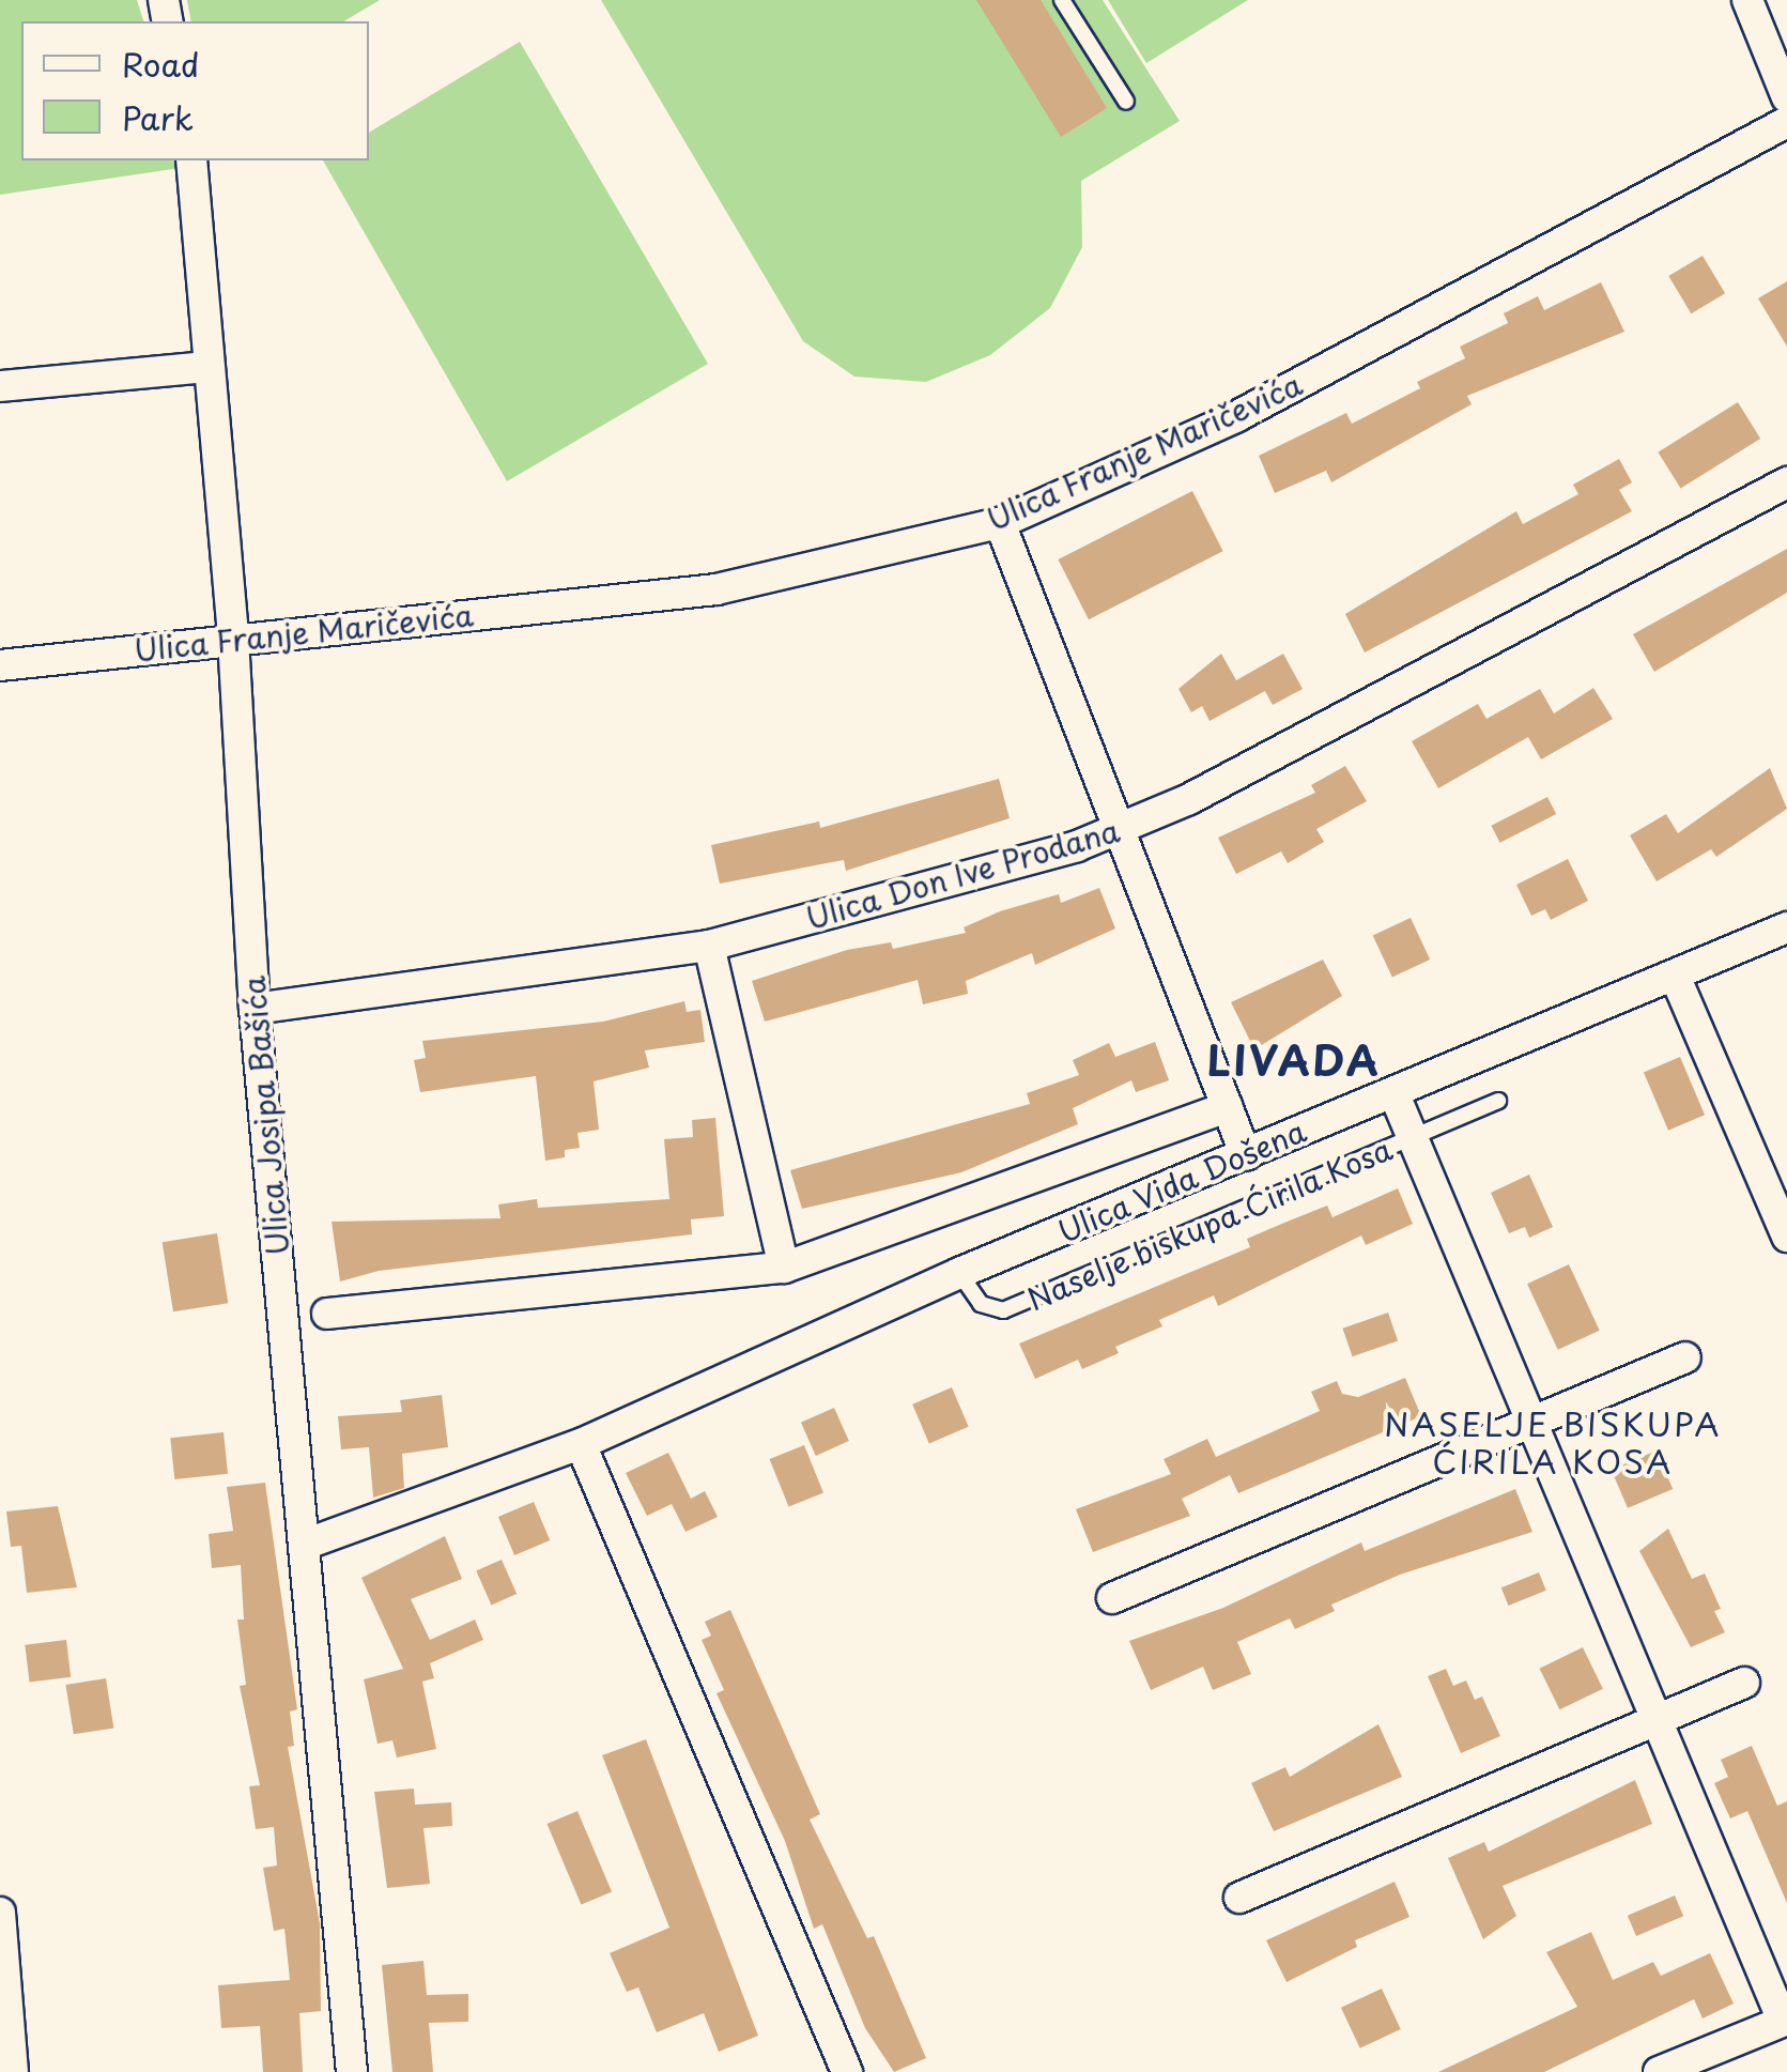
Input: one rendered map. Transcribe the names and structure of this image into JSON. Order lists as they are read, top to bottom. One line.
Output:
{"streets":{"street":["Ulica Franje Maričevića","Ulica Don Ive Prodana","Ulica Josipa Bašića","Ulica Vida Došena","Naselje biskupa Ćirila Kosa"]},"crossings":[["Ulica Franje Maričevića","Ulica Josipa Bašića"],["Ulica Don Ive Prodana","Ulica Josipa Bašića"],["Ulica Josipa Bašića","Ulica Vida Došena"],["Ulica Vida Došena","Naselje biskupa Ćirila Kosa"]],"districts":["LIVADA","NASELJE BISKUPA ĆIRILA KOSA"],"legend":["Road","Park"]}
